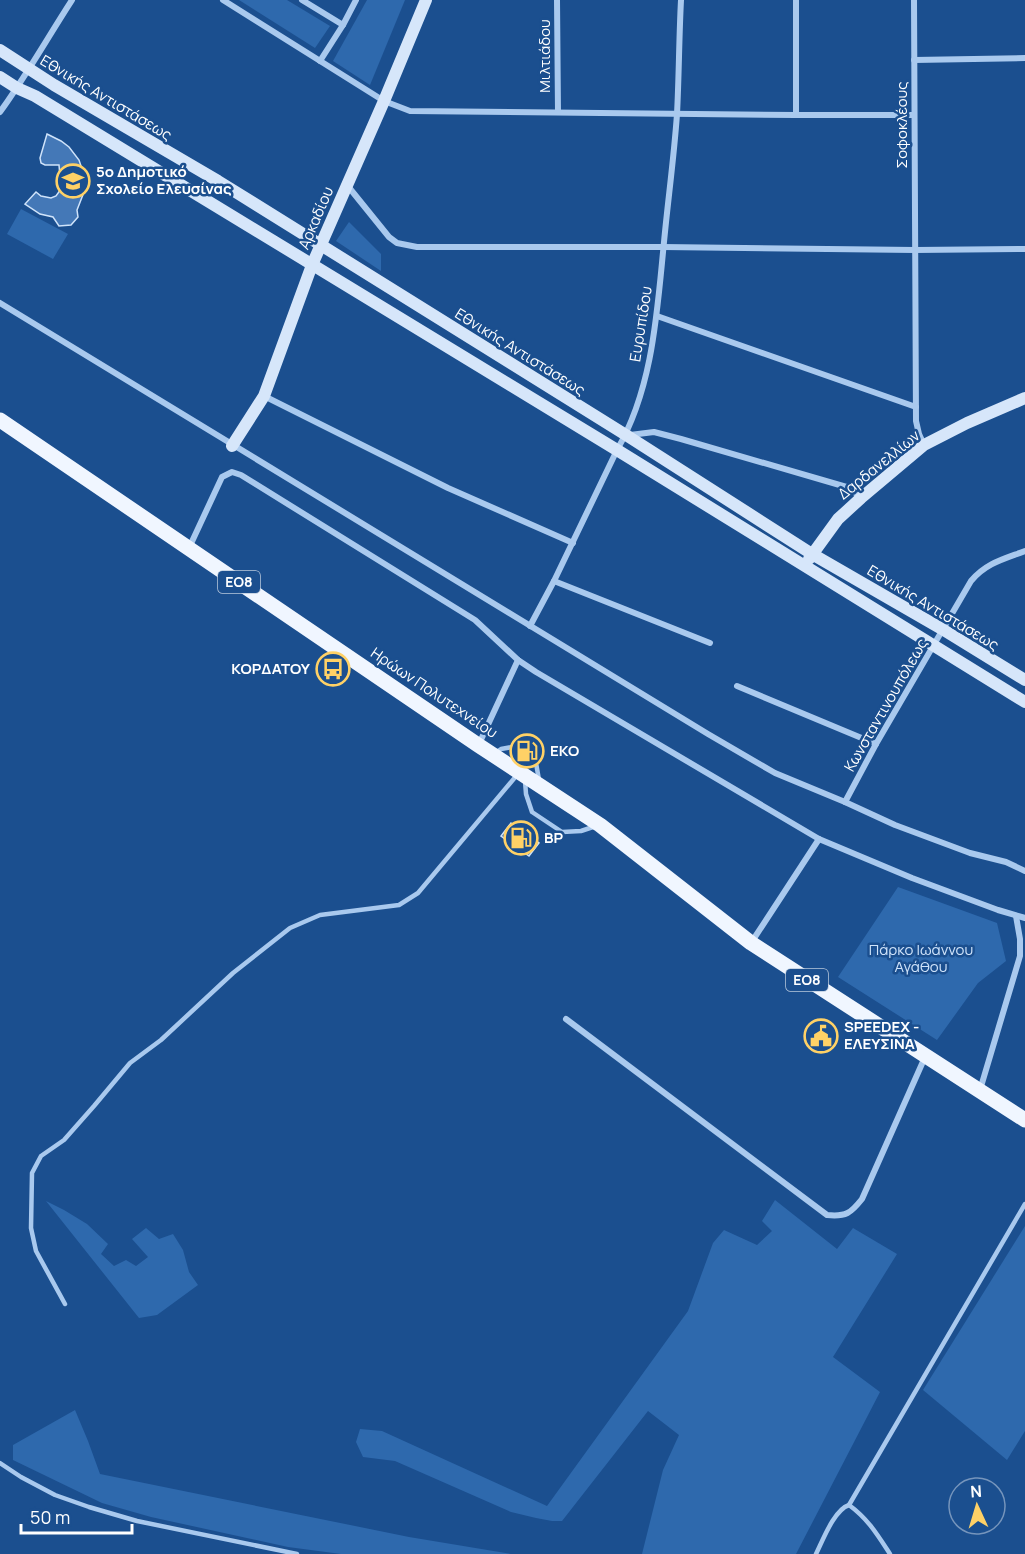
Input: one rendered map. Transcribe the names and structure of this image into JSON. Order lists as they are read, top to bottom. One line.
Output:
{"streets":{"main road":["ΕΟ8","Ηρώων Πολυτεχνείου"],"street":["Μιλτιάδου","Εθνικής Αντιστάσεως","Σοφοκλέους","Αρκαδίου","Ευρυπίδου","Δαρδανελλίων","Κωνσταντινουπόλεως"]},"crossings":[["Εθνικής Αντιστάσεως","Αρκαδίου"],["Εθνικής Αντιστάσεως","Ευρυπίδου"],["Εθνικής Αντιστάσεως","Δαρδανελλίων"],["Εθνικής Αντιστάσεως","Κωνσταντινουπόλεως"],["Σοφοκλέους","Δαρδανελλίων"]],"parks":["Πάρκο Ιωάννου Αγάθου"],"places":{"school or university":["5ο Δημοτικό Σχολείο Ελευσίνας"],"bus stop":["ΚΟΡΔΑΤΟΥ"],"fuel station":["EKO","BP"],"public building":["SPEEDEX - ΕΛΕΥΣΙΝΑ"]},"scale_bar":"50 m","north":"top"}
